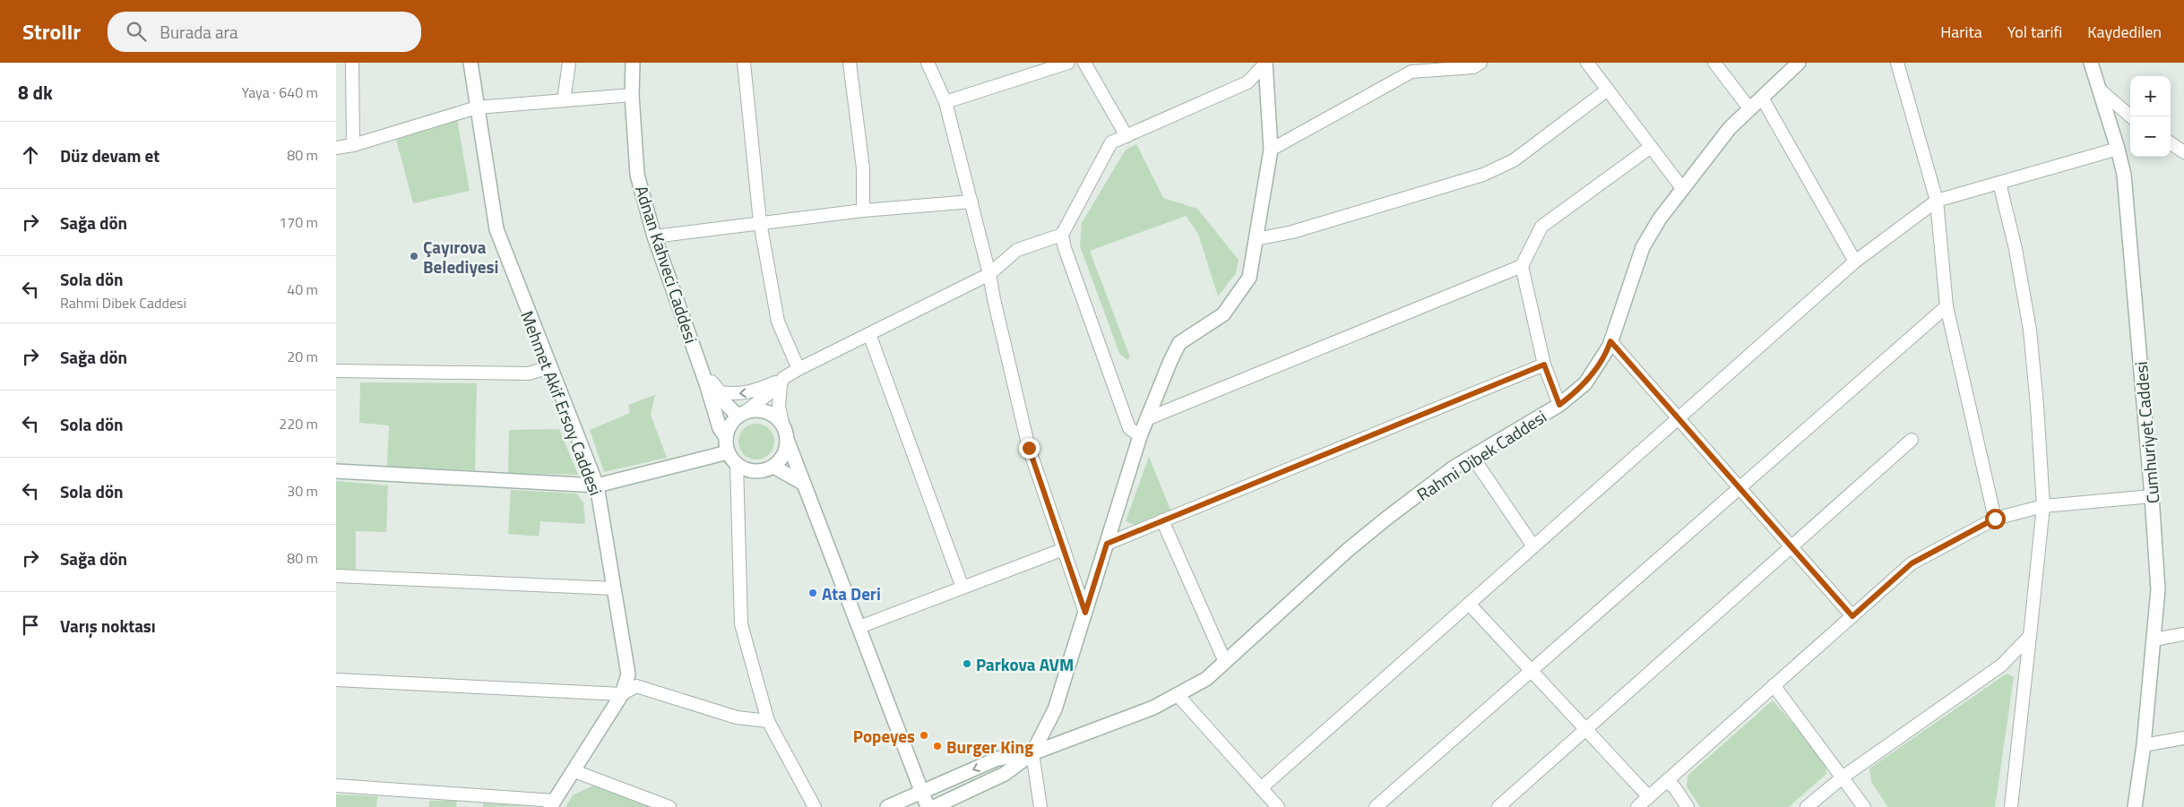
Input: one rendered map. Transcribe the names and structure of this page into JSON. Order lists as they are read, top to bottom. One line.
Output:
{"streets":{"street":["Adnan Kahveci Caddesi","Mehmet Akif Ersoy Caddesi","Cumhuriyet Caddesi","Rahmi Dibek Caddesi"]},"places":["Çayırova Belediyesi","Ata Deri","Parkova AVM","Popeyes","Burger King"],"page":{"header":"Strollr","search":"Burada ara","nav":["Harita","Yol tarifi","Kaydedilen"],"heading":["8 dk","Yaya · 640 m"],"map_buttons":["+","−"],"list":[["Düz devam et","80 m"],["Sağa dön","170 m"],["Sola dön","Rahmi Dibek Caddesi","40 m"],["Sağa dön","20 m"],["Sola dön","220 m"],["Sola dön","30 m"],["Sağa dön","80 m"],"Varış noktası"]}}
